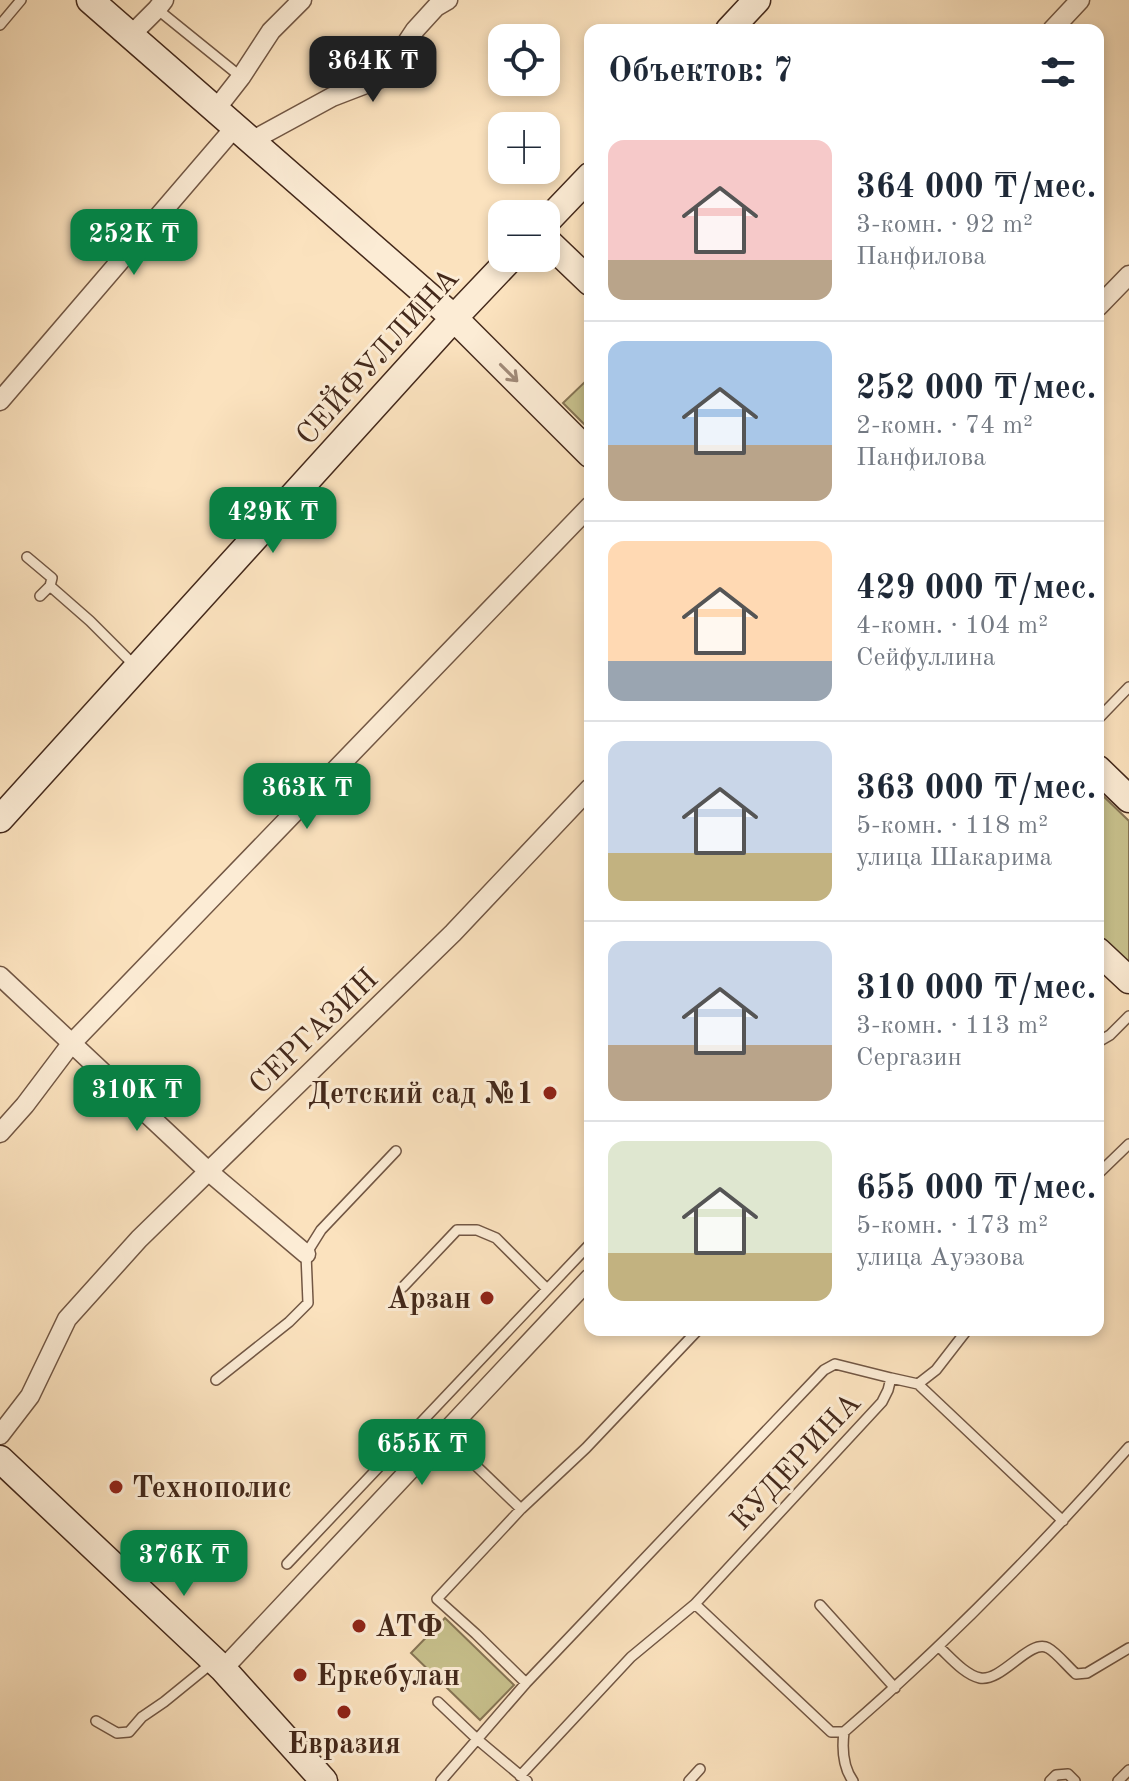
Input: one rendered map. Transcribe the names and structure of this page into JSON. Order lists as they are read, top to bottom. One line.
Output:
{"streets":{"main road":["СЕЙФУЛЛИНА"],"street":["СЕРГАЗИН"],"lane":["КУДЕРИНА"]},"places":["Детский сад №1","Арзан","Технополис","АТФ","Еркебулан","Евразия"],"page":{"map_buttons":["+","−"],"heading":"Объектов: 7","price":["364K ₸","252K ₸","429K ₸","363K ₸","310K ₸","655K ₸","376K ₸"],"list":[{"name":"364 000 ₸/мес.","note":"3-комн. · 92 m² · Панфилова"},{"name":"252 000 ₸/мес.","note":"2-комн. · 74 m² · Панфилова"},{"name":"429 000 ₸/мес.","note":"4-комн. · 104 m² · Сейфуллина"},{"name":"363 000 ₸/мес.","note":"5-комн. · 118 m² · улица Шакарима"},{"name":"310 000 ₸/мес.","note":"3-комн. · 113 m² · Сергазин"},{"name":"655 000 ₸/мес.","note":"5-комн. · 173 m² · улица Ауэзова"}]}}
